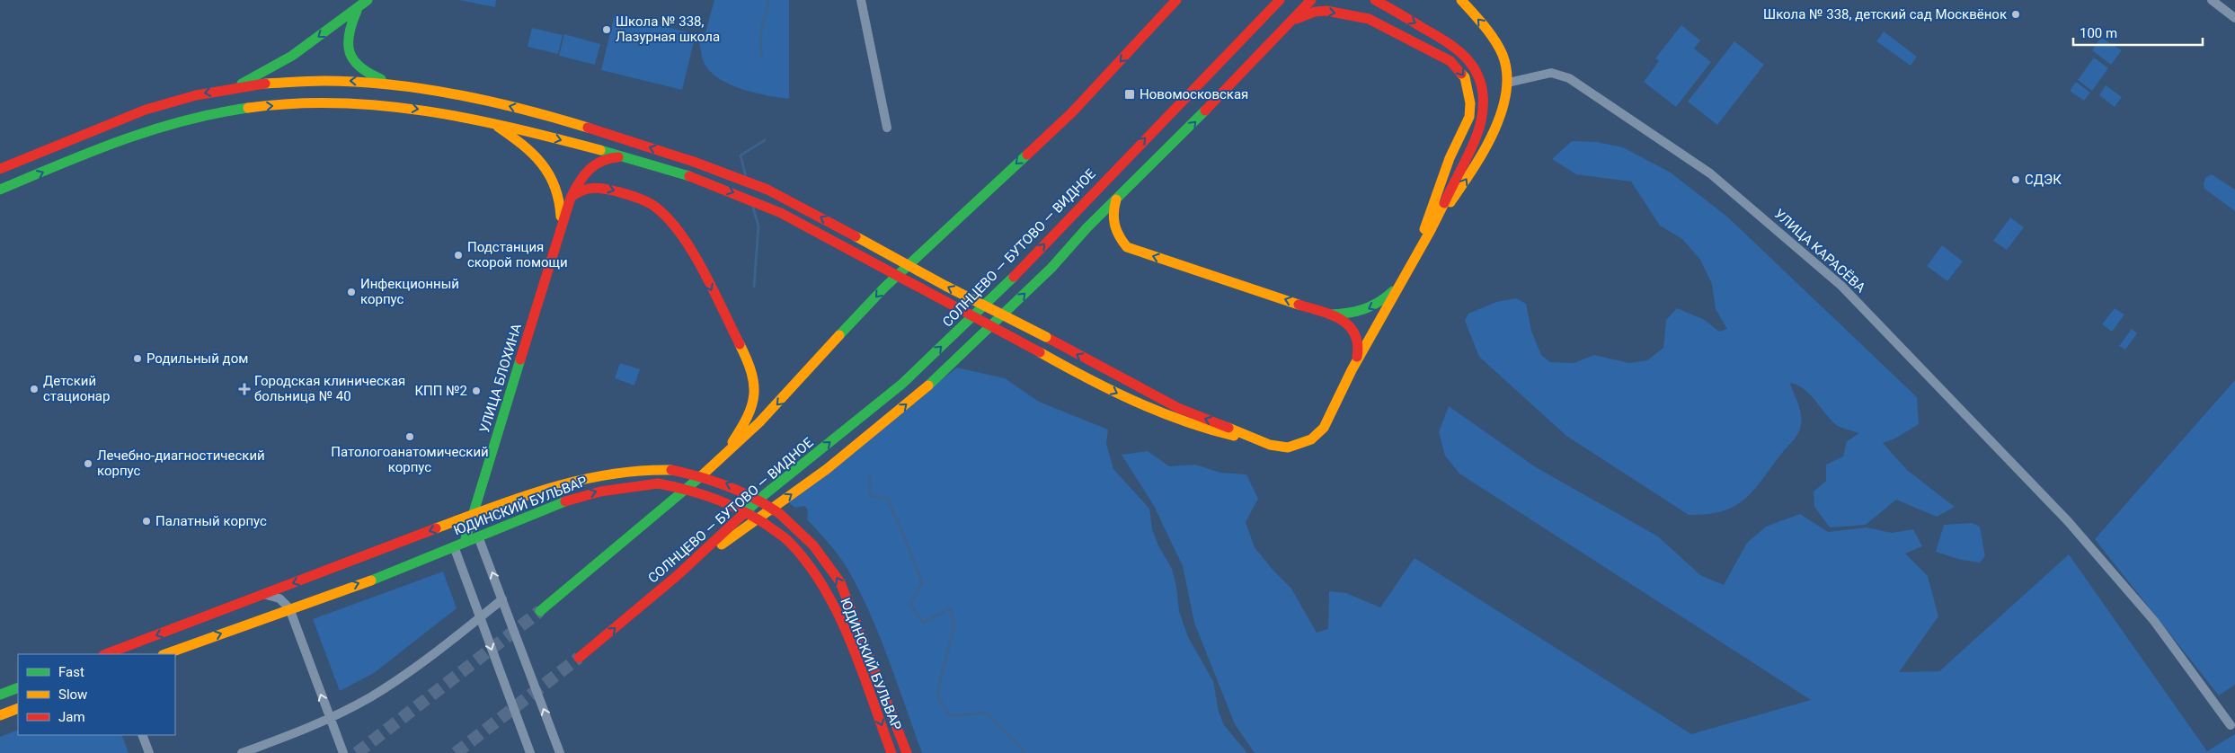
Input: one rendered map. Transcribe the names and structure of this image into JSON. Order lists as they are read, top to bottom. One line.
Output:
{"streets":{"main road":["СОЛНЦЕВО — БУТОВО — ВИДНОЕ","УЛИЦА БЛОХИНА","ЮДИНСКИЙ БУЛЬВАР"],"street":["УЛИЦА КАРАСЁВА"]},"crossings":[["УЛИЦА БЛОХИНА","ЮДИНСКИЙ БУЛЬВАР"]],"places":{"other":["Школа № 338, детский сад Москвёнок","Школа № 338, Лазурная школа","СДЭК","Подстанция скорой помощи","Инфекционный корпус","Родильный дом","Детский стационар","КПП №2","Патологоанатомический корпус","Лечебно-диагностический корпус","Палатный корпус"],"transit":["Новомосковская"],"health":["Городская клиническая больница № 40"]},"legend":["Fast","Slow","Jam"],"scale_bar":"100 m"}
